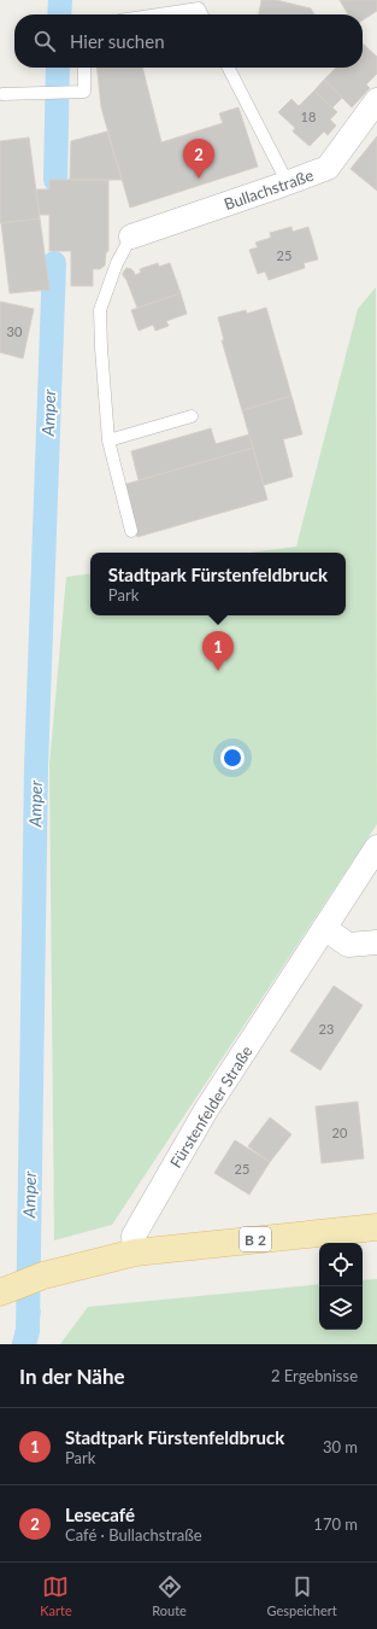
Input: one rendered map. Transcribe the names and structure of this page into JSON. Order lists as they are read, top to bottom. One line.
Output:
{"streets":{"main road":["B 2"],"street":["Bullachstraße","Fürstenfelder Straße"]},"crossings":[["Fürstenfelder Straße","B 2"]],"water":["Amper"],"house_numbers":["18","25","30","23","20","25"],"page":{"search":"Hier suchen","pins":["2","1"],"popup":["Stadtpark Fürstenfeldbruck","Park"],"heading":["In der Nähe","2 Ergebnisse"],"list":[{"mark":"1","name":"Stadtpark Fürstenfeldbruck","note":"Park","value":"30 m"},{"mark":"2","name":"Lesecafé","note":"Café · Bullachstraße","value":"170 m"}],"nav":["Karte","Route","Gespeichert"]}}
